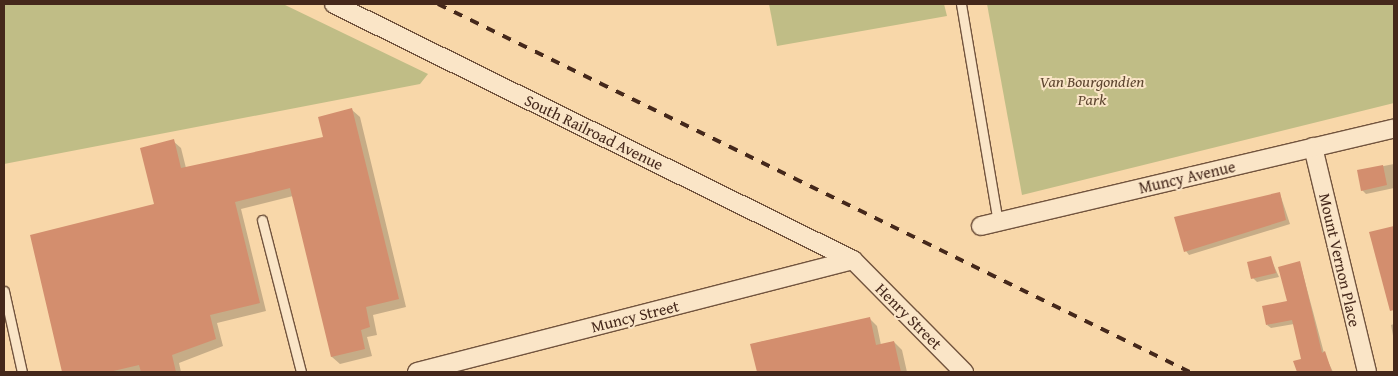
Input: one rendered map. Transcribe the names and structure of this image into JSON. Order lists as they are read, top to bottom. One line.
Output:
{"streets":{"street":["South Railroad Avenue","Muncy Avenue","Mount Vernon Place","Muncy Street","Henry Street"]},"crossings":[["South Railroad Avenue","Muncy Street"],["South Railroad Avenue","Henry Street"],["Muncy Avenue","Mount Vernon Place"],["Muncy Street","Henry Street"]],"parks":["Van Bourgondien Park"]}
